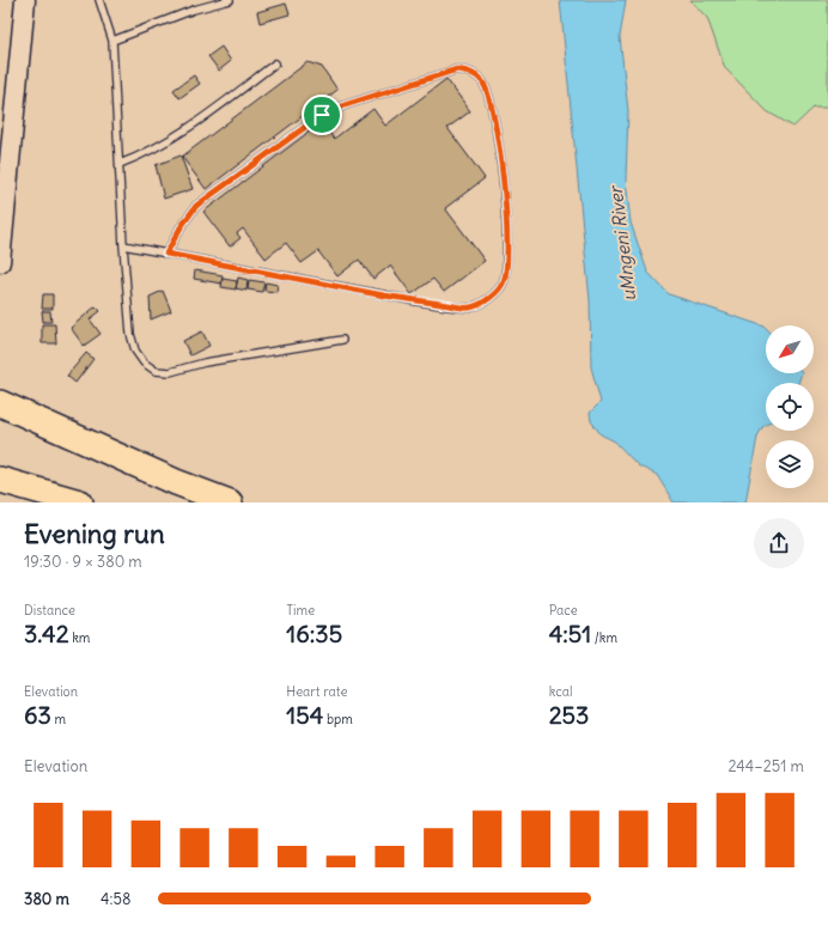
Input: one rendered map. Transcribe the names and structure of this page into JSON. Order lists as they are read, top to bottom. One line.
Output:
{"water":["uMngeni River"],"north":"bottom left","page":{"heading":["Evening run","19:30 · 9 × 380 m"],"stats":[["Distance","3.42 km"],["Time","16:35"],["Pace","4:51 /km"],["Elevation","63 m"],["Heart rate","154 bpm"],["kcal","253"]],"chart":["Elevation","244–251 m"],"list":[{"name":"380 m","note":"4:58"}]}}
